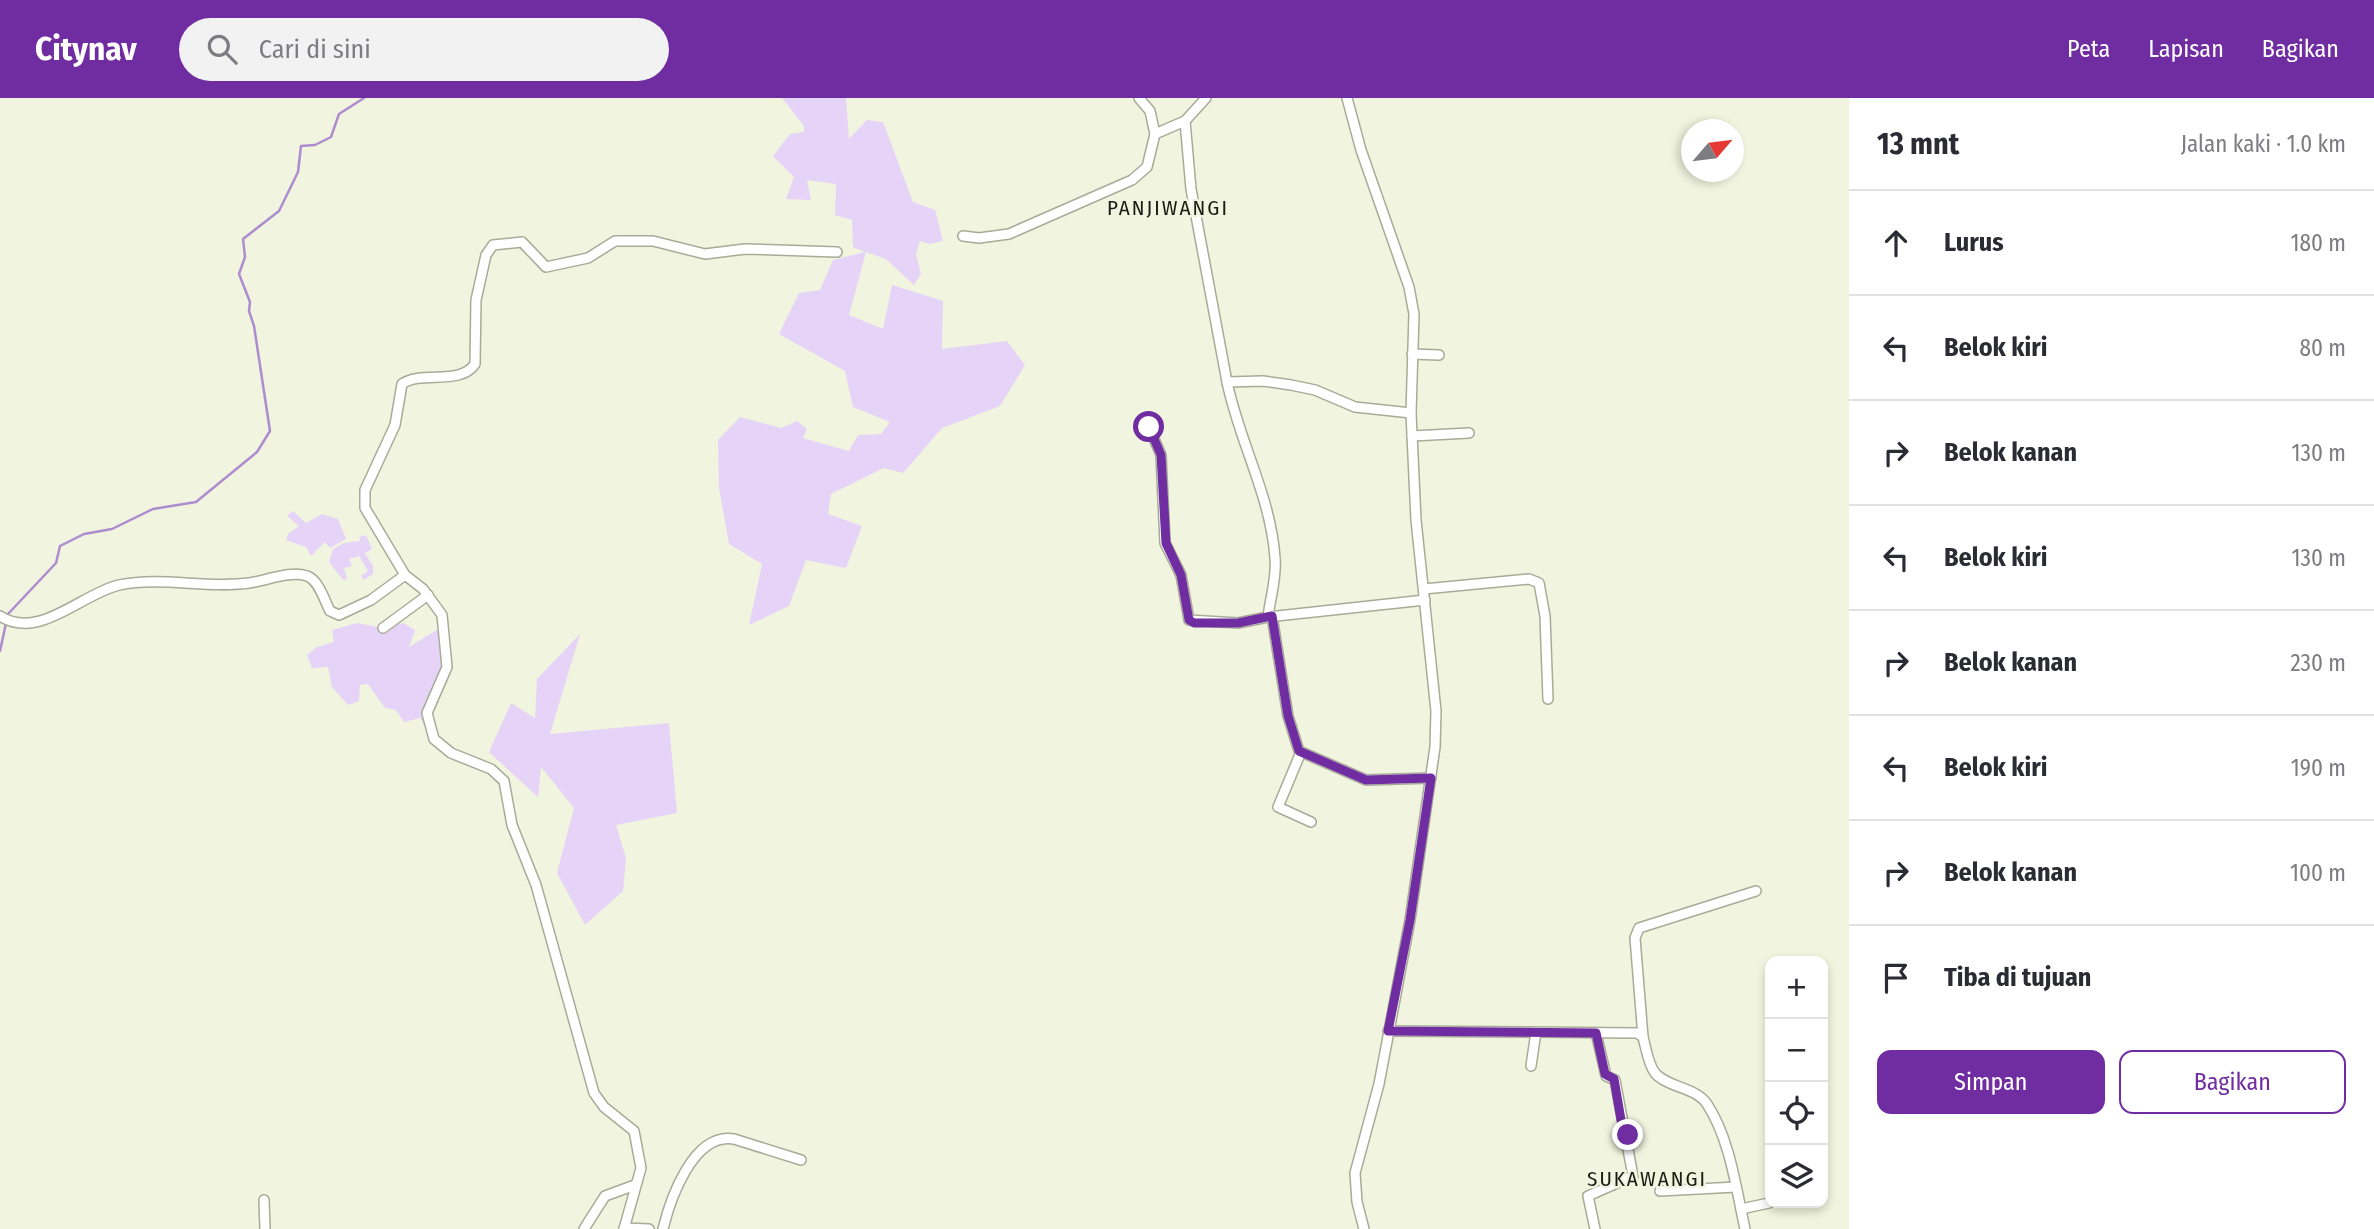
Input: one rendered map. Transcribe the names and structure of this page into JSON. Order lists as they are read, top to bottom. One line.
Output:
{"districts":["PANJIWANGI","SUKAWANGI"],"north":"top right","page":{"header":"Citynav","search":"Cari di sini","nav":["Peta","Lapisan","Bagikan"],"heading":["13 mnt","Jalan kaki · 1.0 km"],"list":[["Lurus","180 m"],["Belok kiri","80 m"],["Belok kanan","130 m"],["Belok kiri","130 m"],["Belok kanan","230 m"],["Belok kiri","190 m"],["Belok kanan","100 m"],"Tiba di tujuan"],"map_buttons":["+","−"],"buttons":["Simpan","Bagikan"]}}
